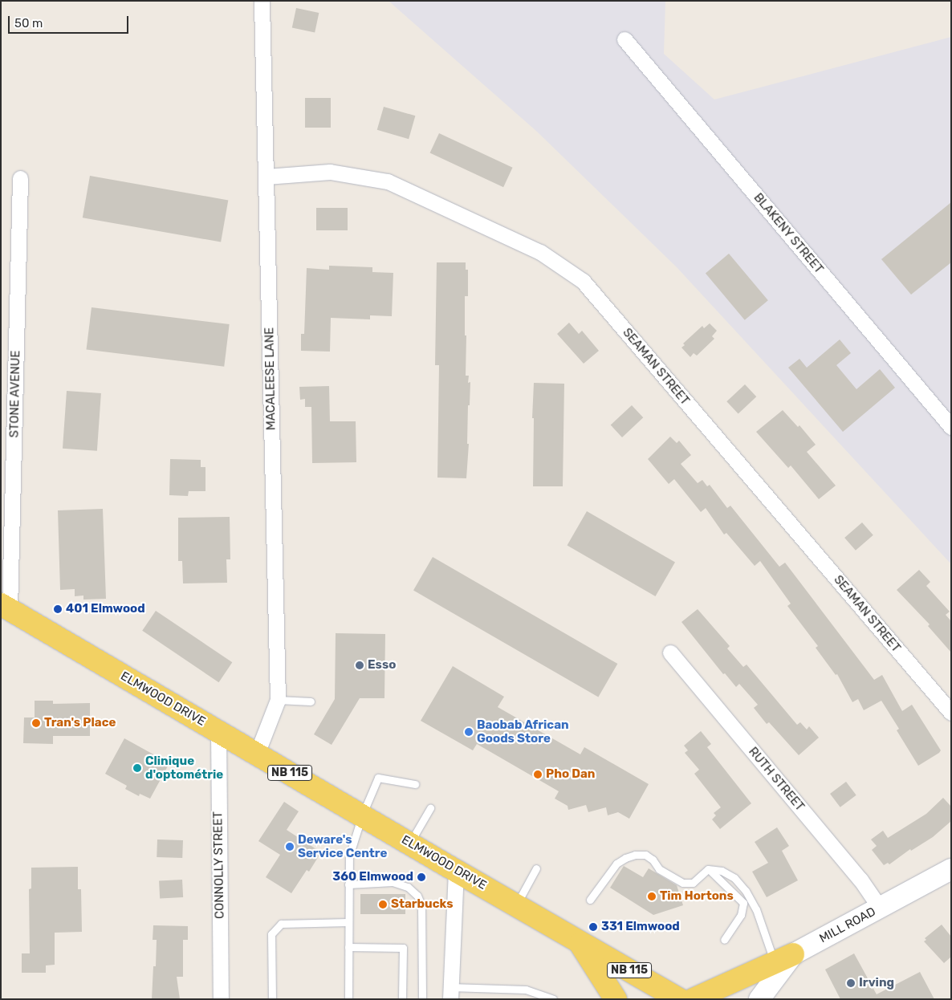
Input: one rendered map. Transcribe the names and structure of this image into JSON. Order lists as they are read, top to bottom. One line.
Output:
{"streets":{"main road":["ELMWOOD DRIVE","NB 115"],"street":["BLAKENY STREET","SEAMAN STREET","MACALEESE LANE","STONE AVENUE","RUTH STREET","CONNOLLY STREET","MILL ROAD"]},"crossings":[["SEAMAN STREET","MACALEESE LANE"],["MACALEESE LANE","ELMWOOD DRIVE"],["STONE AVENUE","ELMWOOD DRIVE"],["ELMWOOD DRIVE","CONNOLLY STREET"],["RUTH STREET","MILL ROAD"]],"places":["401 Elmwood","Esso","Tran's Place","Baobab African Goods Store","Clinique d'optométrie","Pho Dan","Deware's Service Centre","360 Elmwood","Tim Hortons","Starbucks","331 Elmwood","Irving"],"scale_bar":"50 m"}
